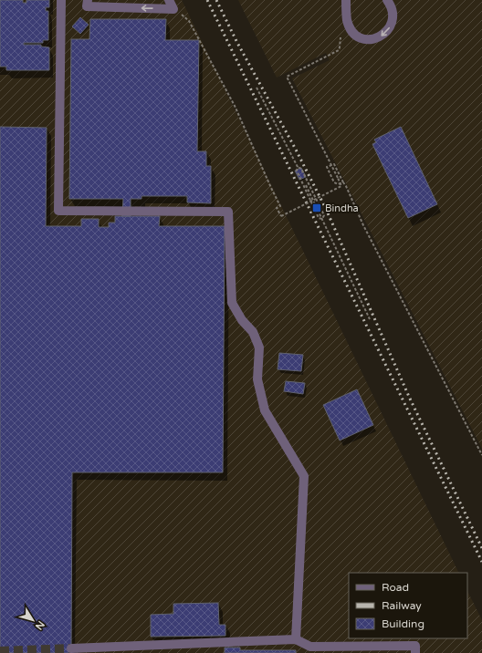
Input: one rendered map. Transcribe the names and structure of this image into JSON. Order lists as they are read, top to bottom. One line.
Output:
{"places":{"transit":["Bindha"]},"legend":["Road","Railway","Building"],"north":"bottom right"}
